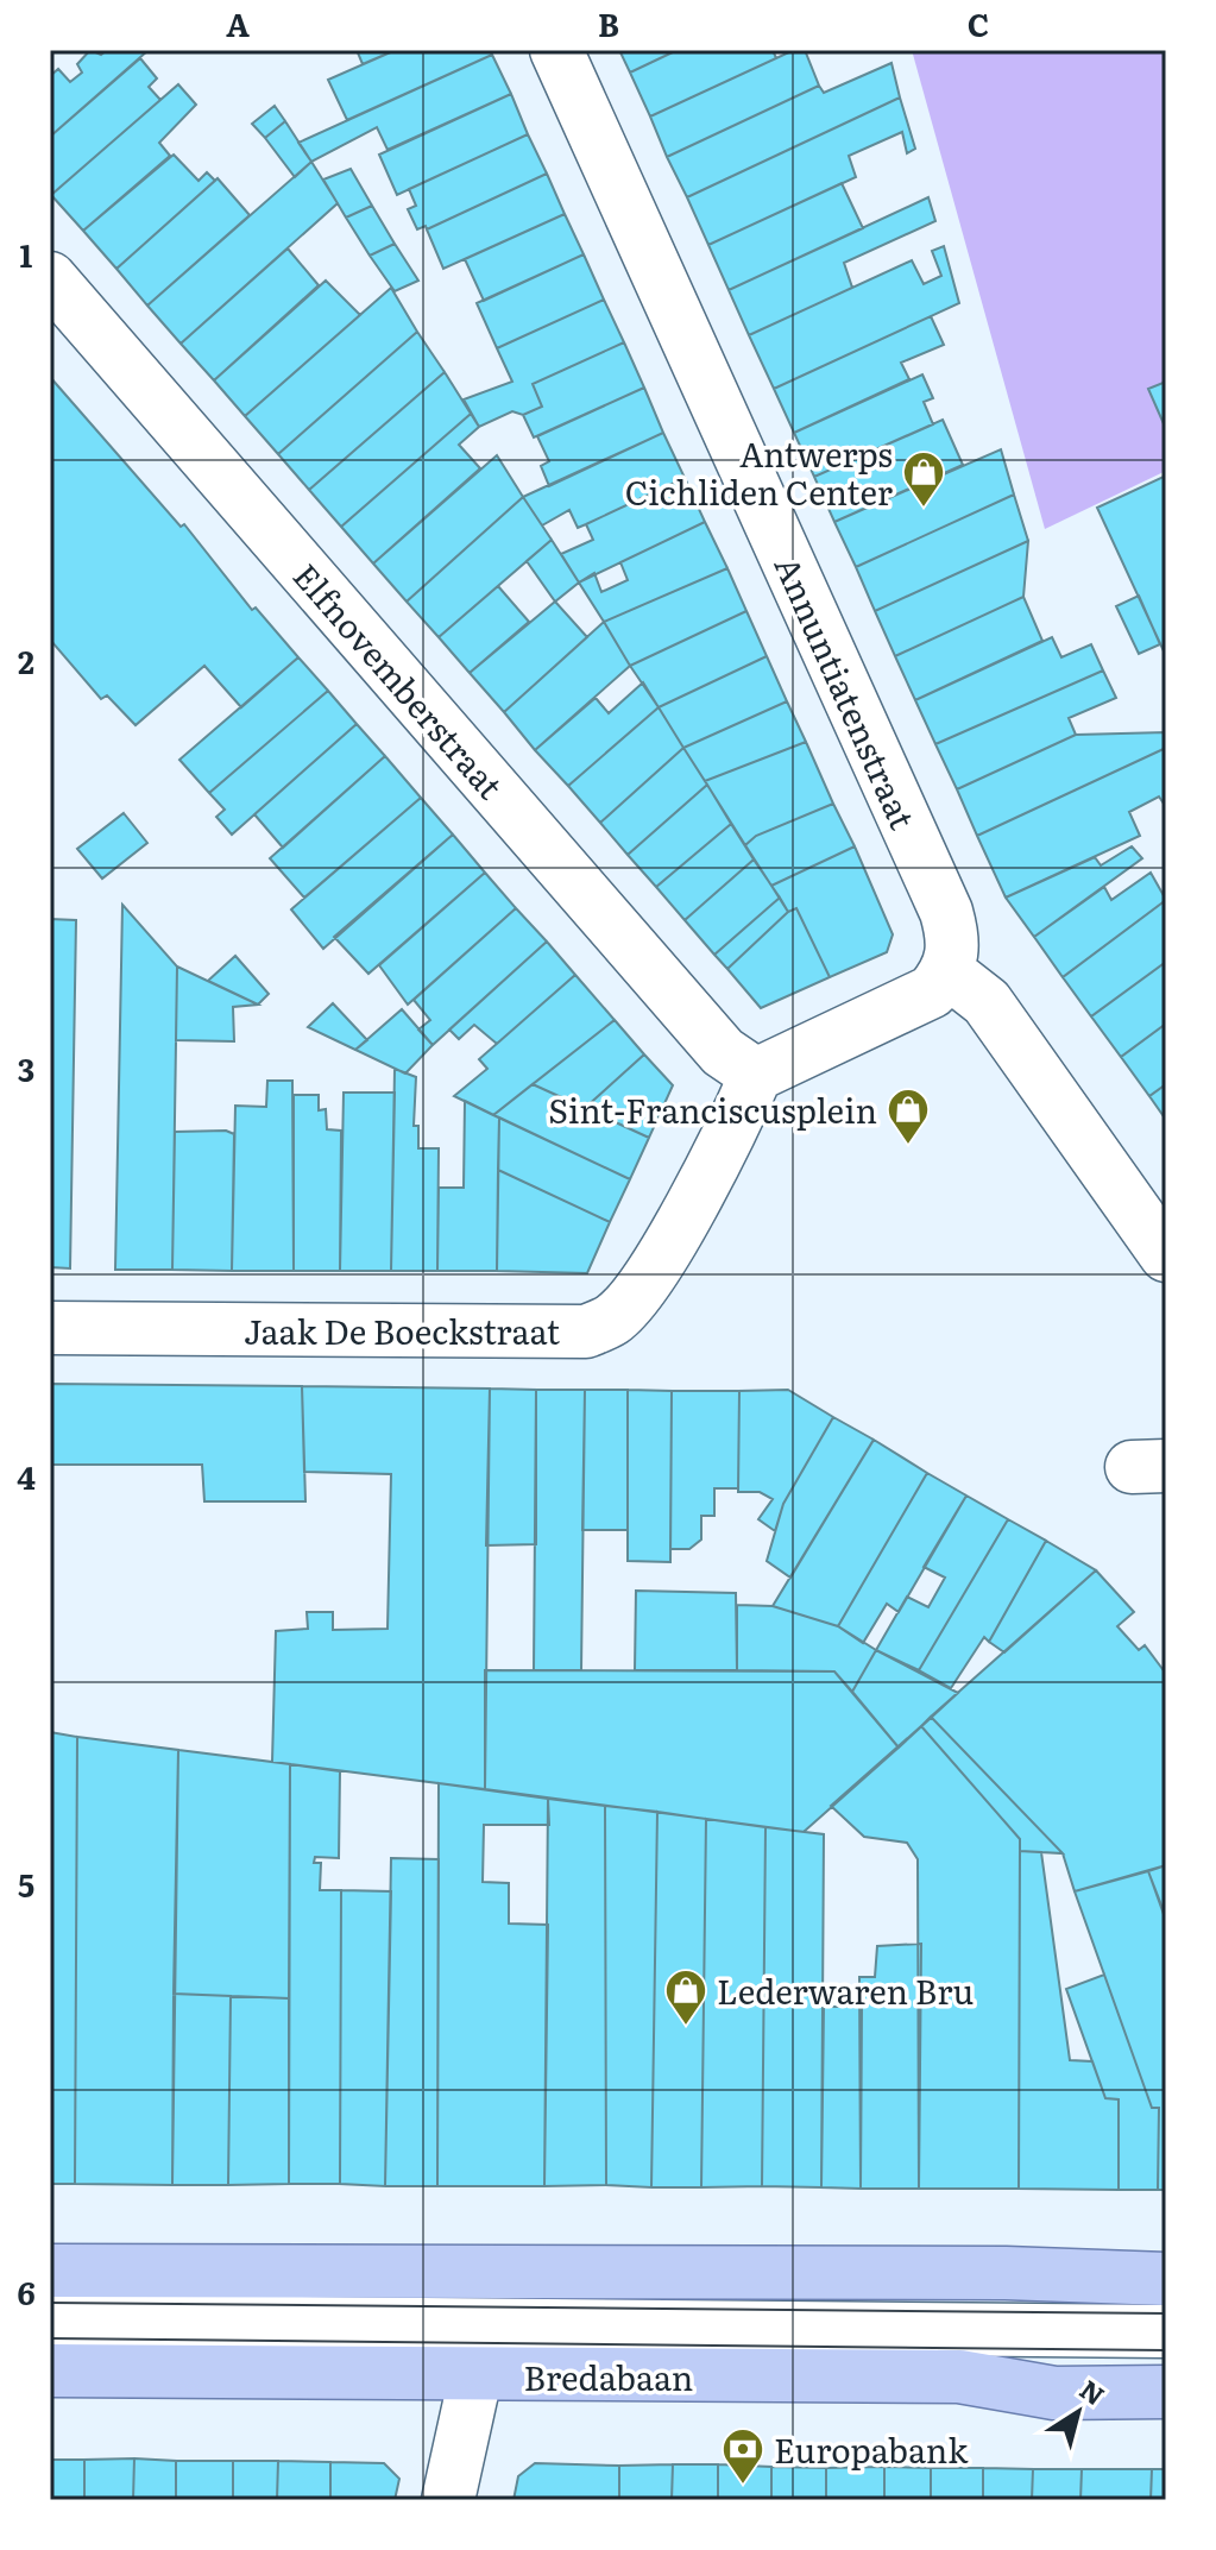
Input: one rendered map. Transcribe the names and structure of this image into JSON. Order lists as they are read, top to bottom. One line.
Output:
{"streets":{"main road":["Bredabaan"],"street":["Elfnovemberstraat","Annuntiatenstraat","Jaak De Boeckstraat"]},"crossings":[["Elfnovemberstraat","Jaak De Boeckstraat"]],"places":{"shop":["Antwerps Cichliden Center","Sint-Franciscusplein","Lederwaren Bru"],"bank":["Europabank"]},"north":"top right","grid":{"columns":["A","B","C"],"rows":["1","2","3","4","5","6"]}}
